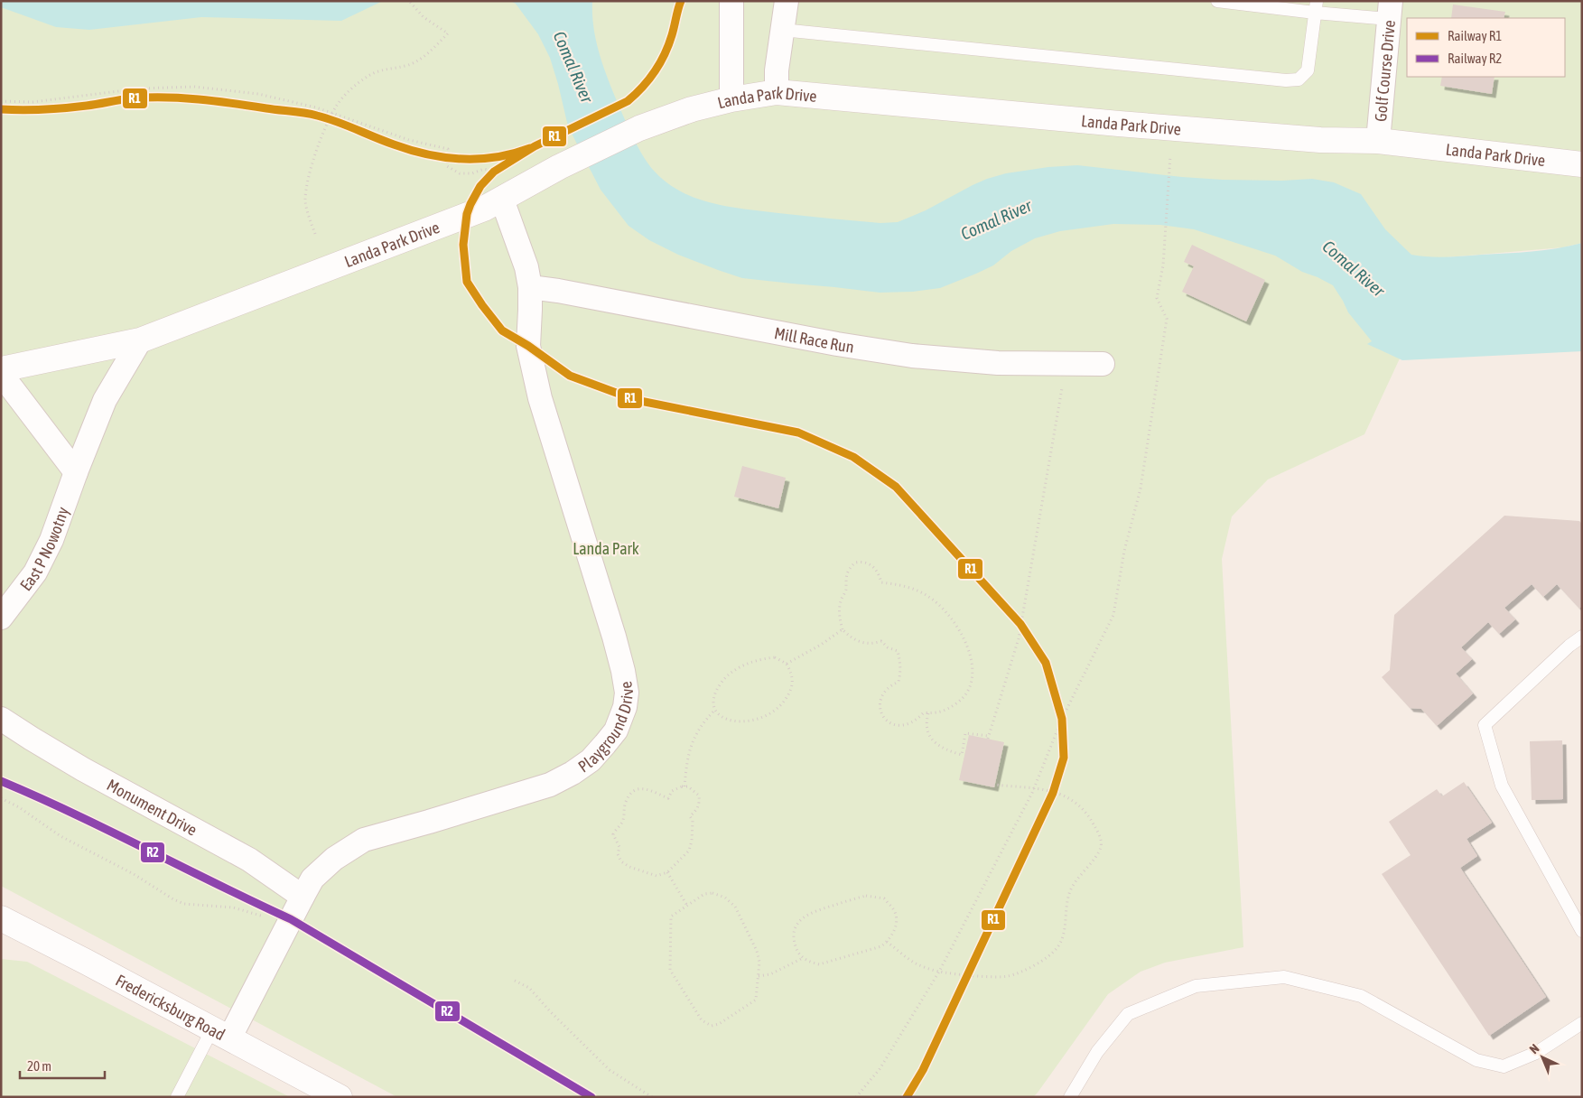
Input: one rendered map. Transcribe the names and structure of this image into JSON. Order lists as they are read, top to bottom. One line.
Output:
{"streets":{"street":["Golf Course Drive","Landa Park Drive","Mill Race Run","East P Nowotny","Playground Drive","Monument Drive","Fredericksburg Road"]},"crossings":[["Golf Course Drive","Landa Park Drive"],["Landa Park Drive","East P Nowotny"],["Landa Park Drive","Playground Drive"],["Mill Race Run","Playground Drive"],["Playground Drive","Monument Drive"],["Playground Drive","Fredericksburg Road"]],"water":["Comal River"],"parks":["Landa Park"],"lines":["rail line R1","rail line R2"],"legend":["Railway R1","Railway R2"],"scale_bar":"20 m","north":"top left"}
